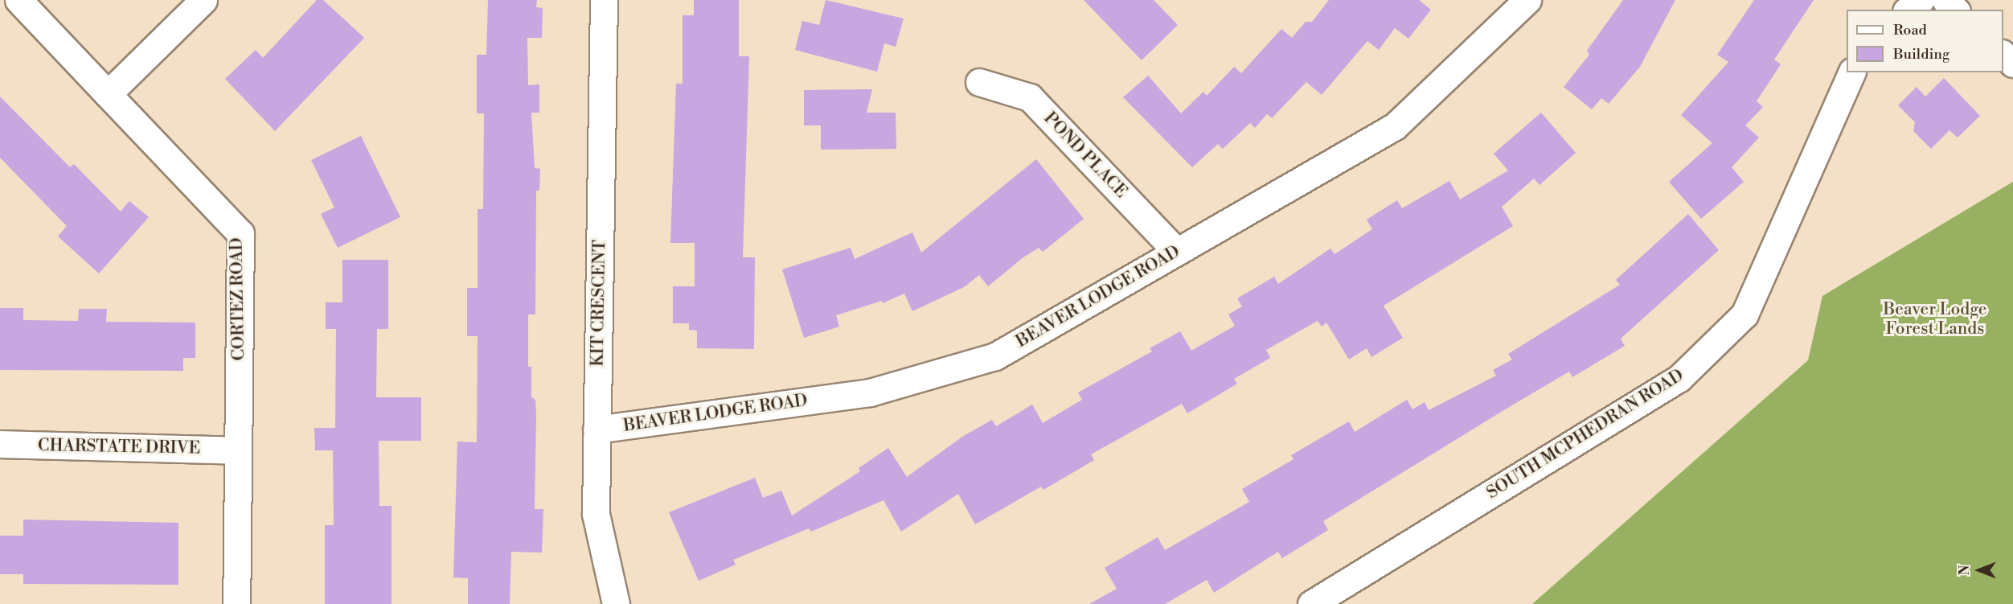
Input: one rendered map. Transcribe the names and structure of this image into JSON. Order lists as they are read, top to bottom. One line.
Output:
{"streets":{"street":["POND PLACE","BEAVER LODGE ROAD","CORTEZ ROAD","KIT CRESCENT","SOUTH MCPHEDRAN ROAD","CHARSTATE DRIVE"]},"crossings":[["POND PLACE","BEAVER LODGE ROAD"],["BEAVER LODGE ROAD","KIT CRESCENT"],["CORTEZ ROAD","CHARSTATE DRIVE"]],"parks":["Beaver Lodge Forest Lands"],"legend":["Road","Building"],"north":"left"}
